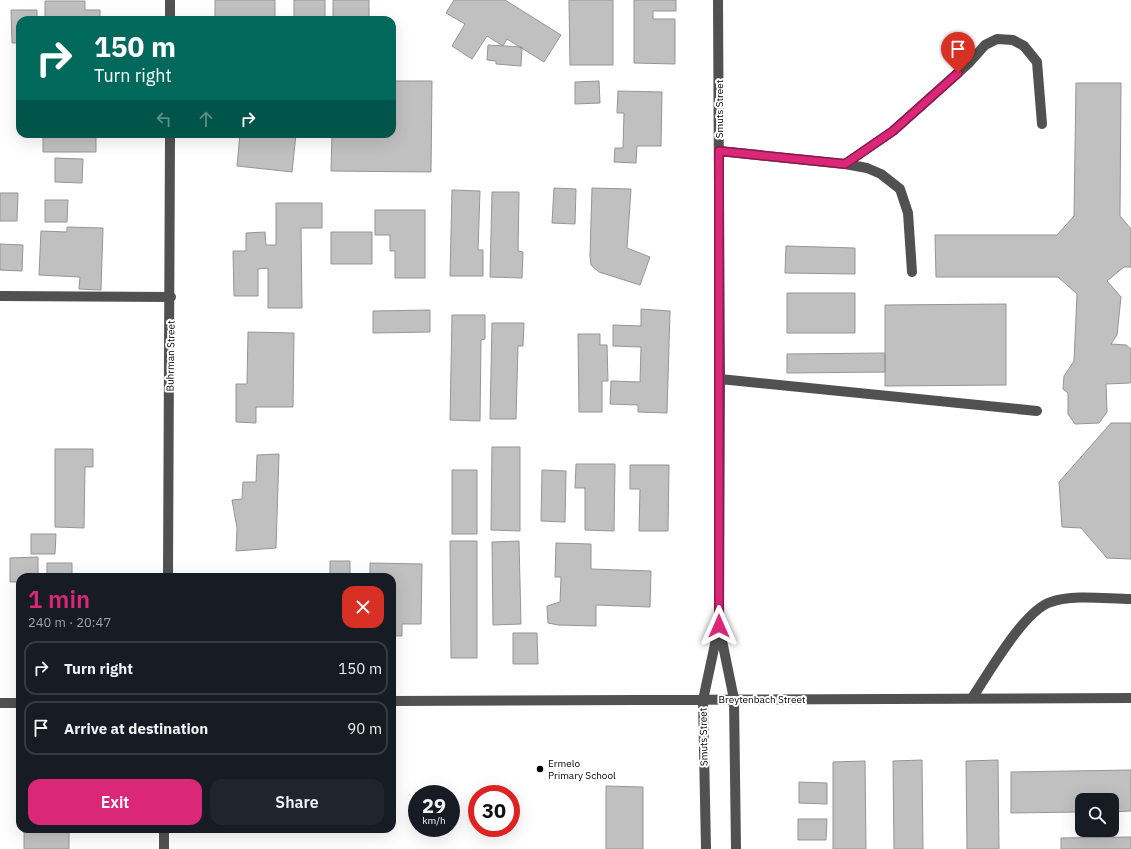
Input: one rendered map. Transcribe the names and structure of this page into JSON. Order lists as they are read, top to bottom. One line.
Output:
{"streets":{"street":["Smuts Street","Buhrman Street","Breytenbach Street"]},"crossings":[["Smuts Street","Breytenbach Street"]],"places":["Ermelo Primary School"],"page":{"turn":["150 m","Turn right"],"heading":["1 min","240 m · 20:47"],"list":[{"name":"Turn right","value":"150 m"},{"name":"Arrive at destination","value":"90 m"}],"buttons":["Exit","Share"],"speed":"29 km/h","limit":"30"}}
